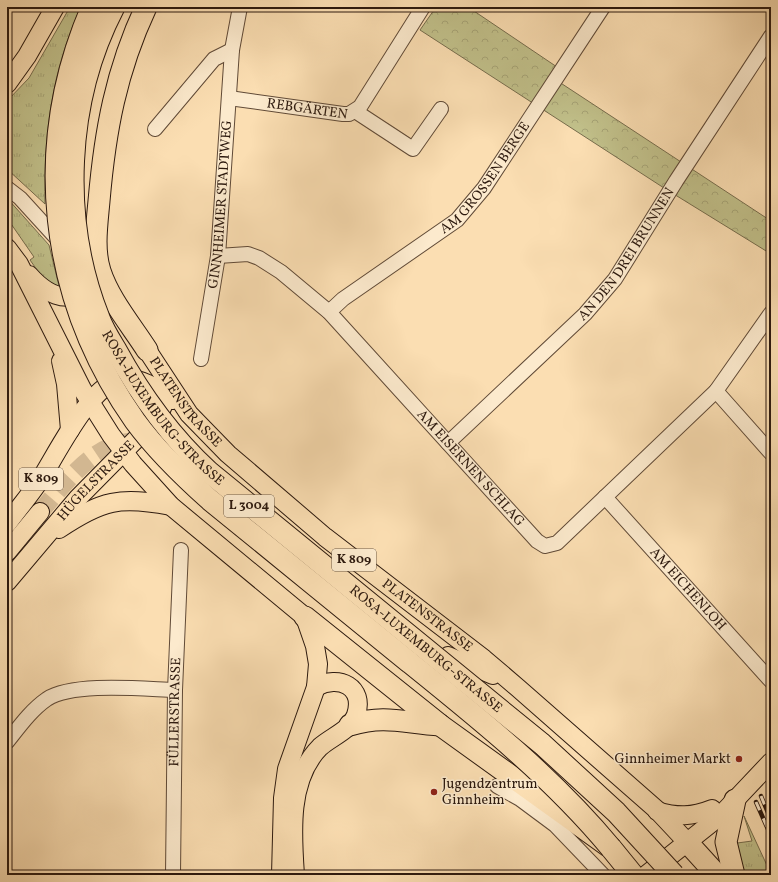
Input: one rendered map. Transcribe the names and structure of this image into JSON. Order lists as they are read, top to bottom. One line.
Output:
{"streets":{"highway":["ROSA-LUXEMBURG-STRASSE","L 3004"],"main road":["PLATENSTRASSE","K 809","HÜGELSTRASSE"],"street":["REBGÄRTEN","AM GROSSEN BERGE","GINNHEIMER STADTWEG","AN DEN DREI BRUNNEN","AM EISERNEN SCHLAG","AM EICHENLOH","FÜLLERSTRASSE"]},"crossings":[["REBGÄRTEN","GINNHEIMER STADTWEG"],["AM GROSSEN BERGE","AM EISERNEN SCHLAG"],["GINNHEIMER STADTWEG","AM EISERNEN SCHLAG"],["AN DEN DREI BRUNNEN","AM EISERNEN SCHLAG"],["PLATENSTRASSE","K 809"],["PLATENSTRASSE","HÜGELSTRASSE"],["AM EISERNEN SCHLAG","AM EICHENLOH"],["K 809","HÜGELSTRASSE"]],"places":["Ginnheimer Markt","Jugendzentrum Ginnheim"]}
